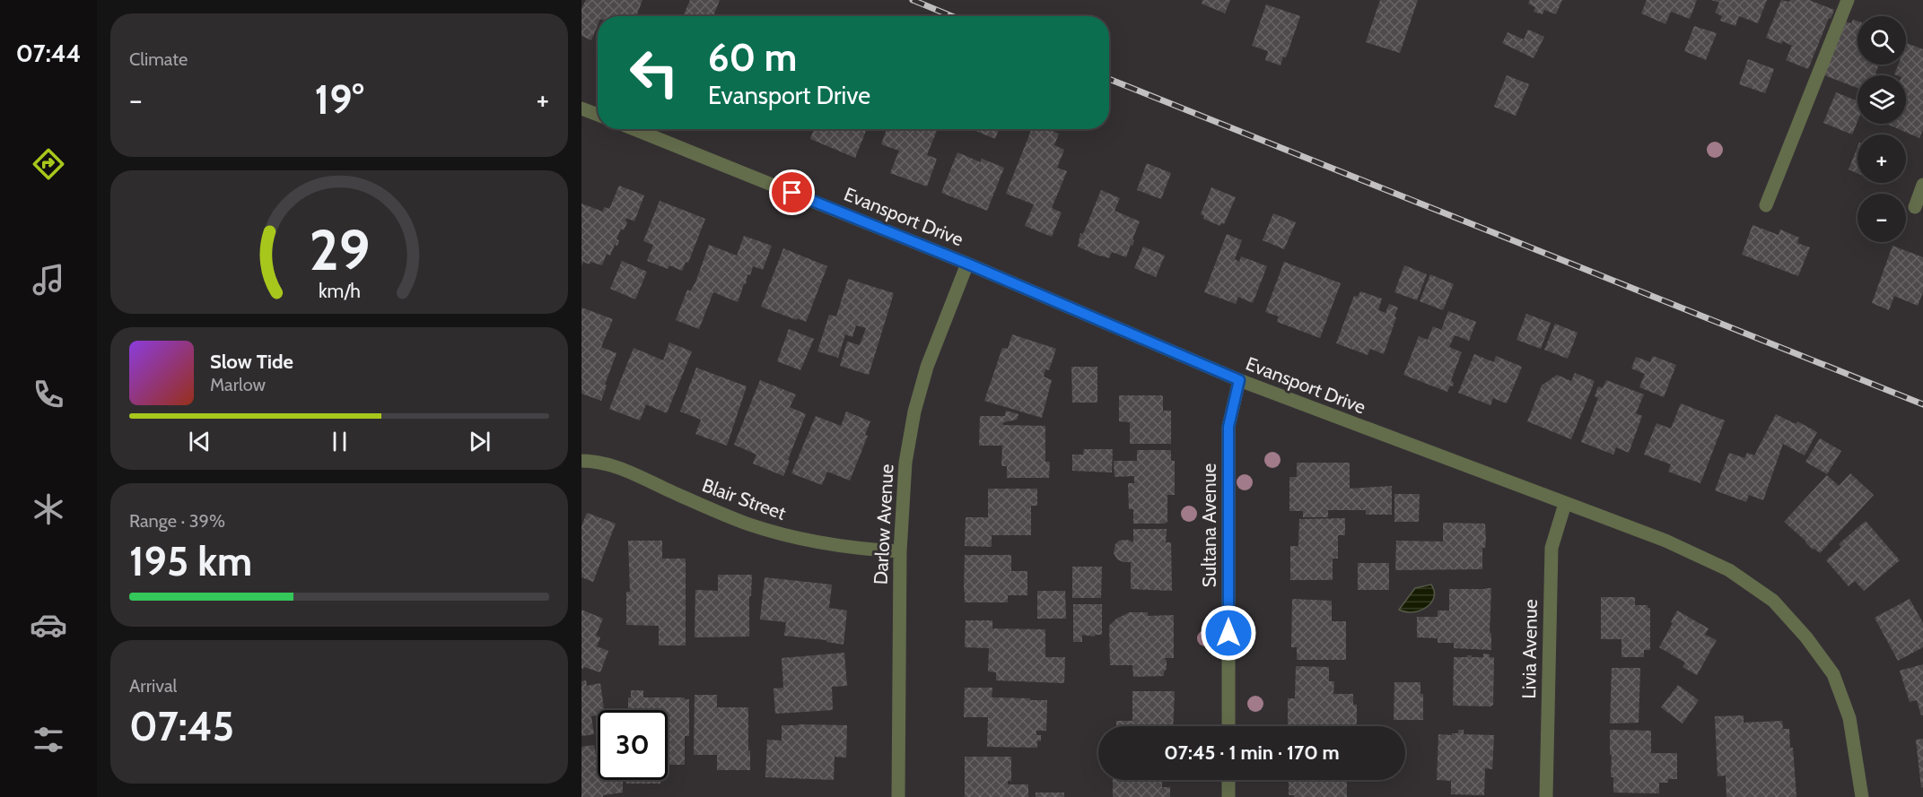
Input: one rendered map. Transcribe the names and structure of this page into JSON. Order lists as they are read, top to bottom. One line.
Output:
{"streets":{"street":["Evansport Drive","Blair Street","Darlow Avenue","Sultana Avenue","Livia Avenue"]},"crossings":[["Evansport Drive","Darlow Avenue"],["Evansport Drive","Sultana Avenue"],["Evansport Drive","Livia Avenue"],["Blair Street","Darlow Avenue"]],"page":{"tabs":"07:44","tile":["Climate",["Range · 39%","195 km"],["Arrival","07:45"]],"map_buttons":["+","−"],"turn":["60 m","Evansport Drive"],"heat":["−","19°","+"],"song":["Slow Tide","Marlow"],"limit":"30","trip":"07:45 · 1 min · 170 m","gauge":["29","km/h"]}}
